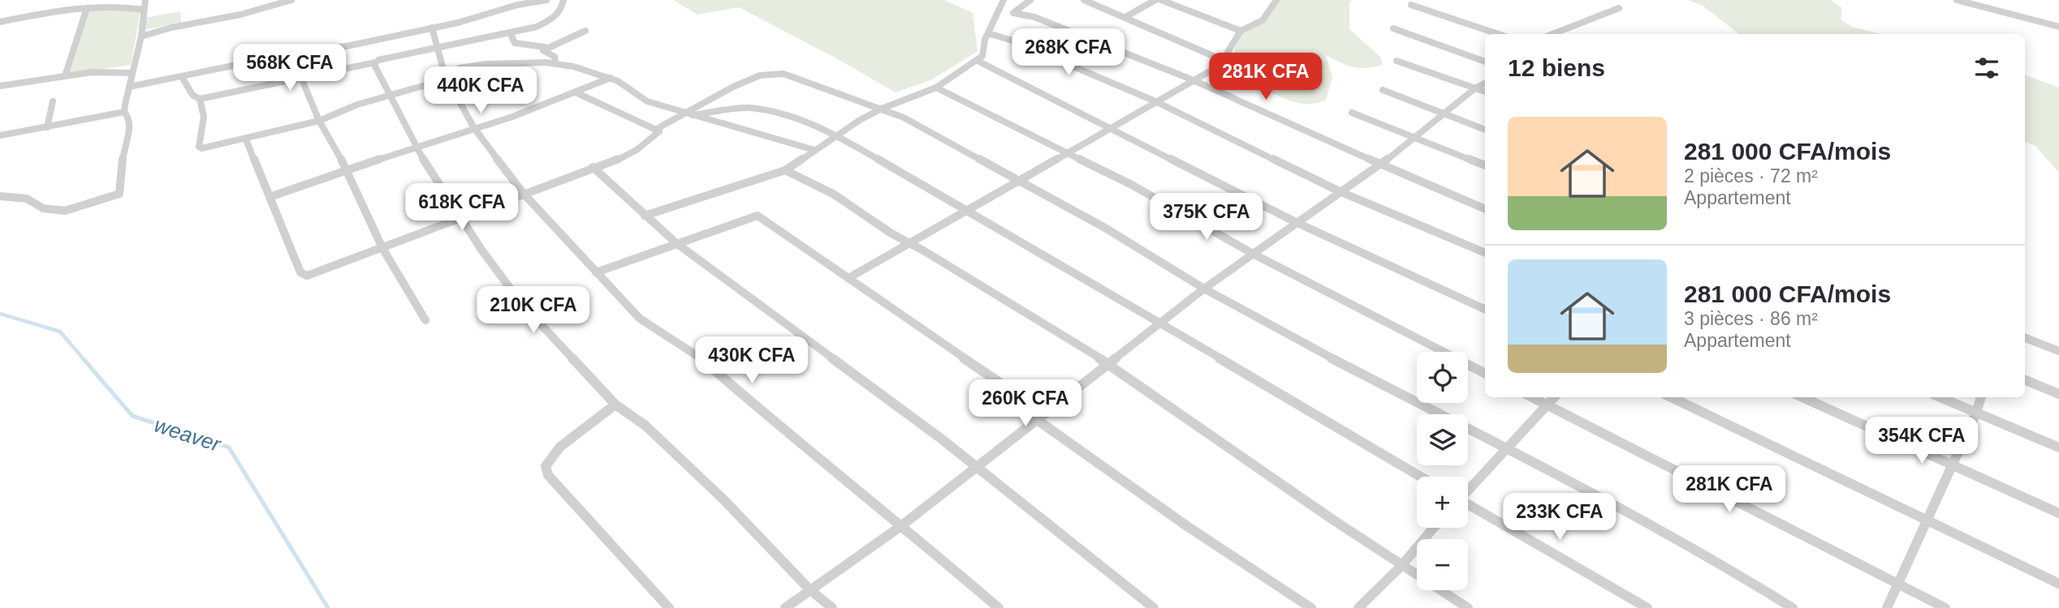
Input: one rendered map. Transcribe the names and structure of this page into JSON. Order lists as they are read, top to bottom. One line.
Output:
{"water":["weaver"],"page":{"price":["268K CFA","568K CFA","281K CFA","440K CFA","618K CFA","375K CFA","210K CFA","430K CFA","260K CFA","354K CFA","281K CFA","233K CFA"],"heading":"12 biens","list":[{"name":"281 000 CFA/mois","note":"2 pièces · 72 m² · Appartement"},{"name":"281 000 CFA/mois","note":"3 pièces · 86 m² · Appartement"}],"map_buttons":["+","−"]}}
